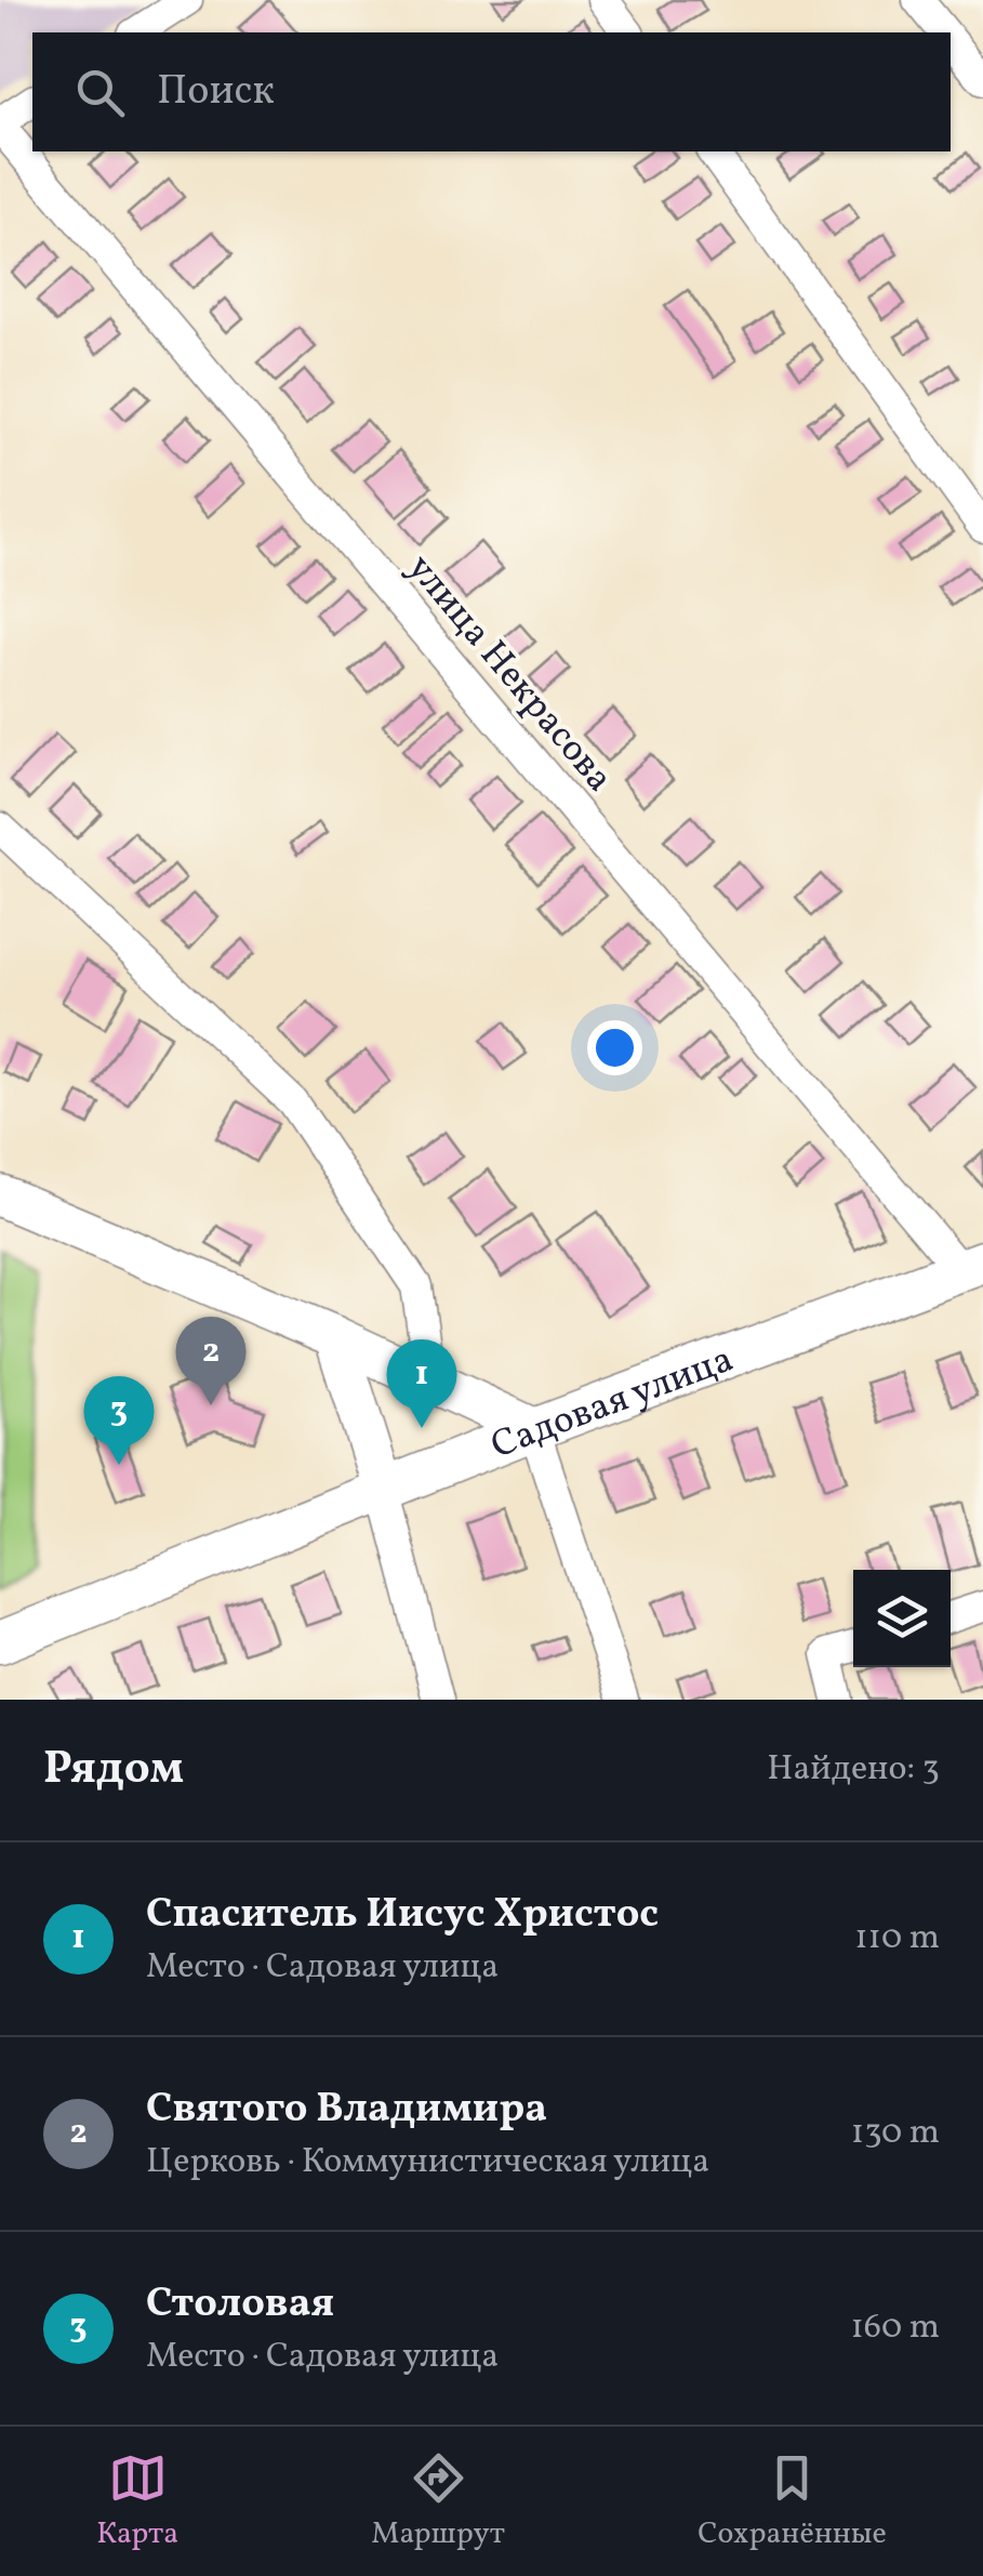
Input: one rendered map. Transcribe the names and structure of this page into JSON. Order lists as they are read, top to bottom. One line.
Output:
{"streets":{"street":["улица Некрасова","Садовая улица"]},"crossings":[["улица Некрасова","Садовая улица"]],"page":{"search":"Поиск","pins":["2","1","3"],"heading":["Рядом","Найдено: 3"],"list":[{"mark":"1","name":"Спаситель Иисус Христос","note":"Место · Садовая улица","value":"110 m"},{"mark":"2","name":"Святого Владимира","note":"Церковь · Коммунистическая улица","value":"130 m"},{"mark":"3","name":"Столовая","note":"Место · Садовая улица","value":"160 m"}],"nav":["Карта","Маршрут","Сохранённые"]}}
